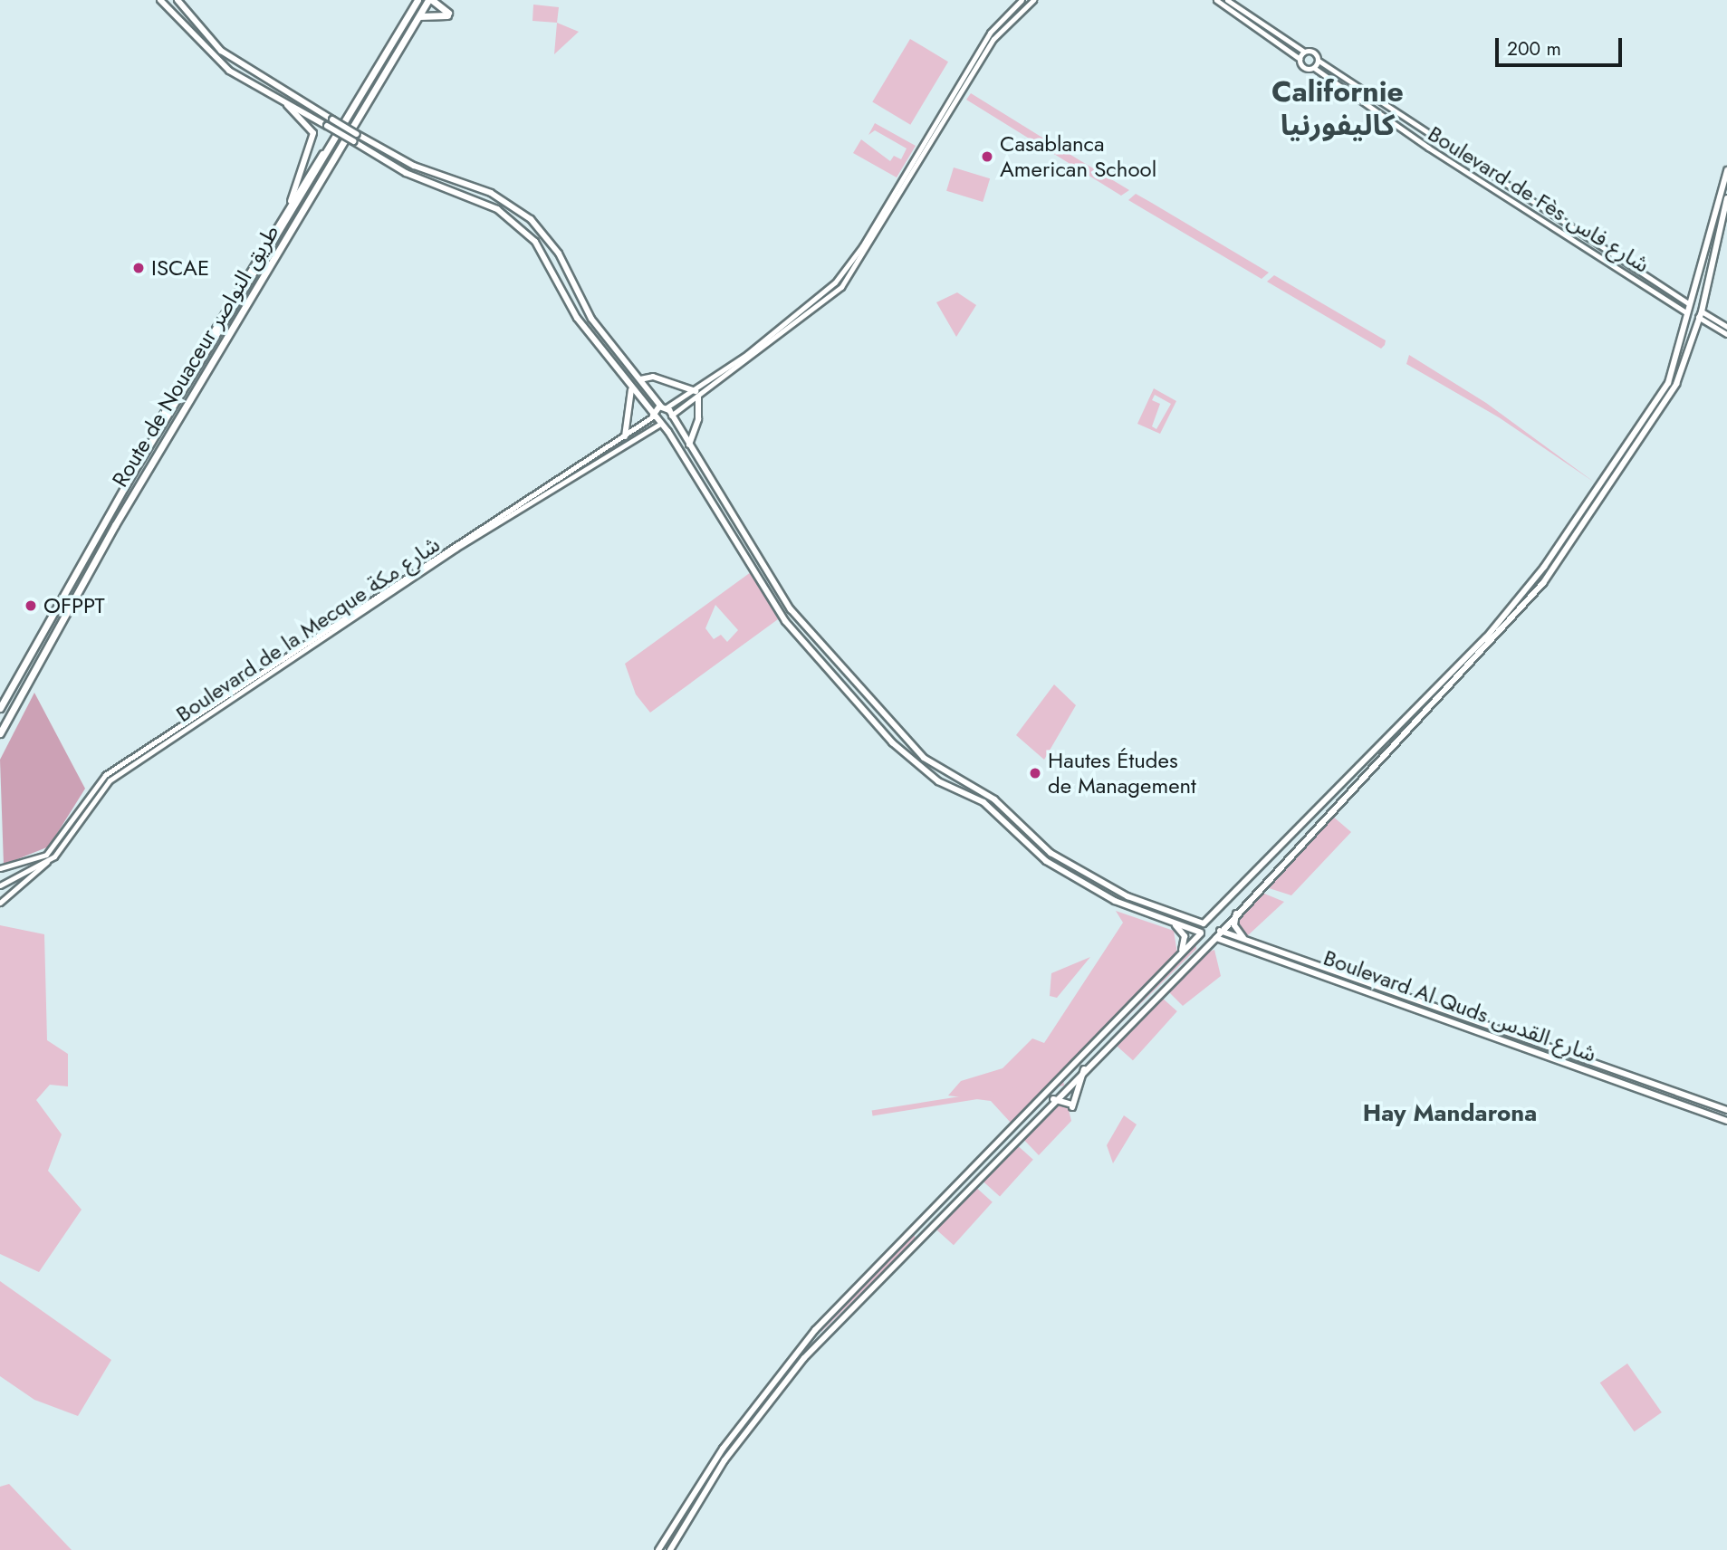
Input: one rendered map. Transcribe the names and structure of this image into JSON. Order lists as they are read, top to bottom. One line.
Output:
{"streets":{"highway":["Route de Nouaceur طريق النواصر"],"main road":["Boulevard de Fès شارع فاس","Boulevard de la Mecque شارع مكة","Boulevard Al Quds شارع القدس"]},"districts":["Californie كاليفورنيا","Hay Mandarona"],"places":["Casablanca American School","ISCAE","OFPPT","Hautes Études de Management"],"scale_bar":"200 m"}
